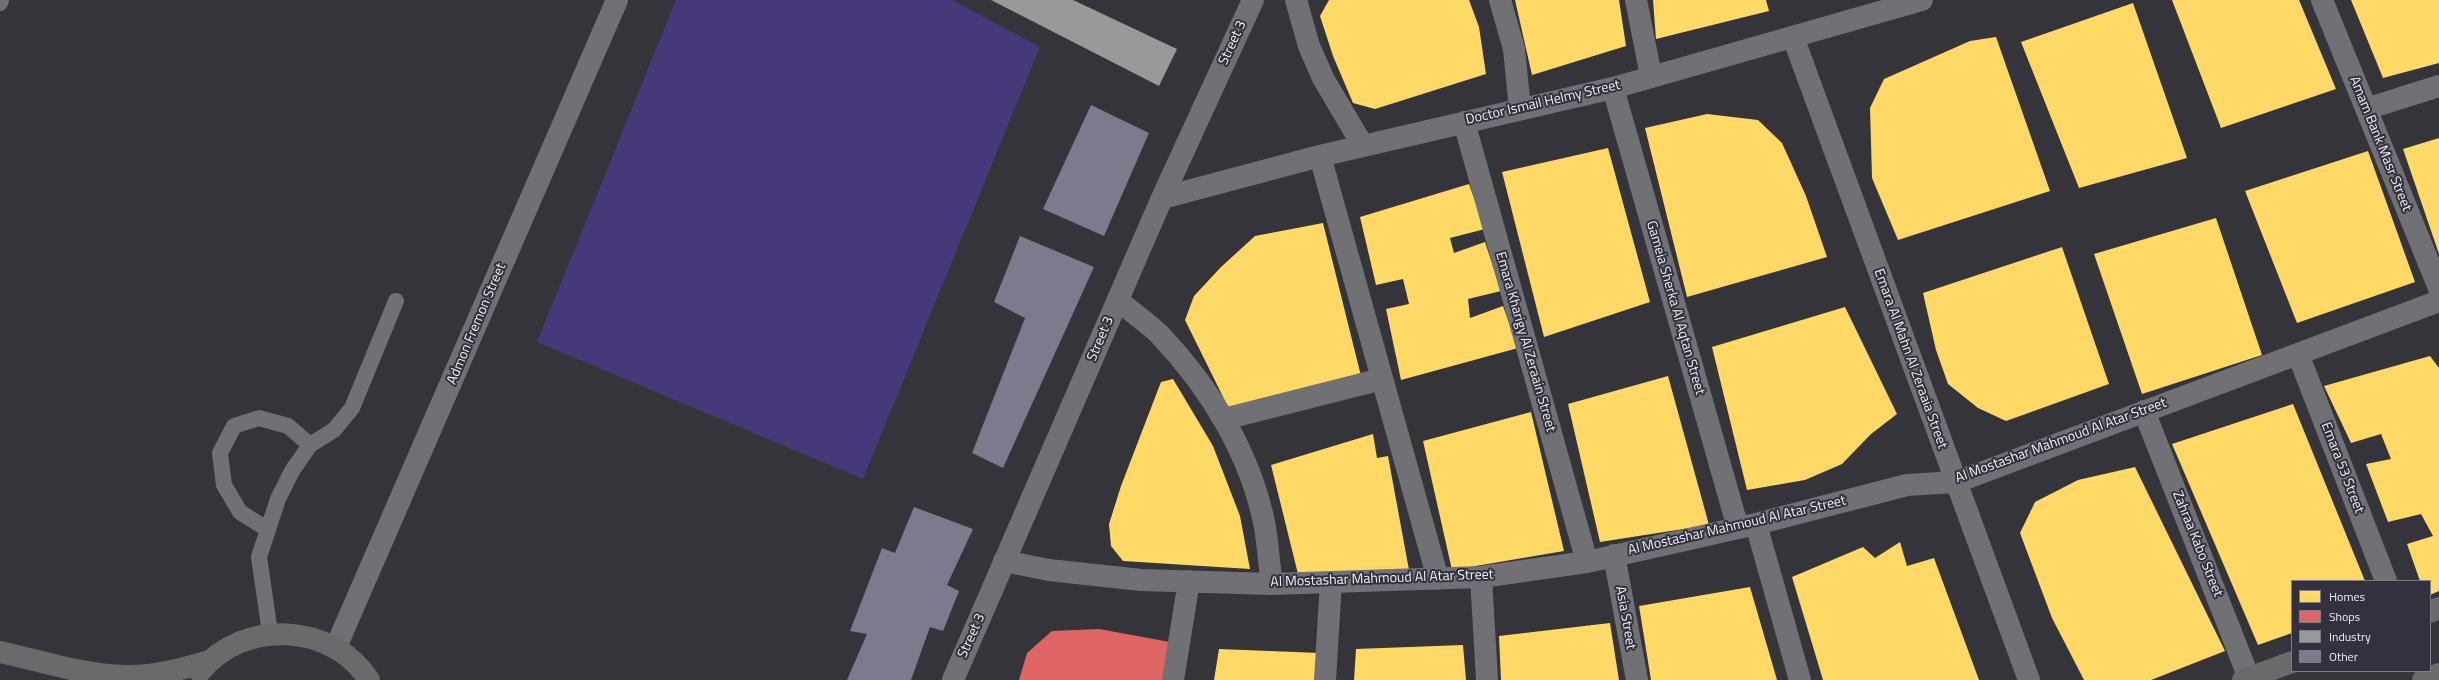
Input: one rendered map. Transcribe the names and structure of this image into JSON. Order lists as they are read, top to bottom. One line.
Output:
{"streets":{"street":["Street 3","Doctor Ismail Helmy Street","Amam Bank Masr Street","Gameia Sherka Al Aqtan Street","Admon Fremon Street","Emara Kharigy Al Zeraain Street","Emara Al Mahn Al Zeraaia Street","Al Mostashar Mahmoud Al Atar Street","Emara 53 Street","Zahraa Kabo Street","Asia Street"]},"crossings":[["Street 3","Doctor Ismail Helmy Street"],["Street 3","Al Mostashar Mahmoud Al Atar Street"],["Doctor Ismail Helmy Street","Gameia Sherka Al Aqtan Street"],["Doctor Ismail Helmy Street","Emara Kharigy Al Zeraain Street"],["Doctor Ismail Helmy Street","Emara Al Mahn Al Zeraaia Street"],["Gameia Sherka Al Aqtan Street","Al Mostashar Mahmoud Al Atar Street"],["Emara Kharigy Al Zeraain Street","Al Mostashar Mahmoud Al Atar Street"],["Emara Al Mahn Al Zeraaia Street","Al Mostashar Mahmoud Al Atar Street"],["Al Mostashar Mahmoud Al Atar Street","Emara 53 Street"],["Al Mostashar Mahmoud Al Atar Street","Zahraa Kabo Street"],["Al Mostashar Mahmoud Al Atar Street","Asia Street"]],"legend":["Homes","Shops","Industry","Other"]}
